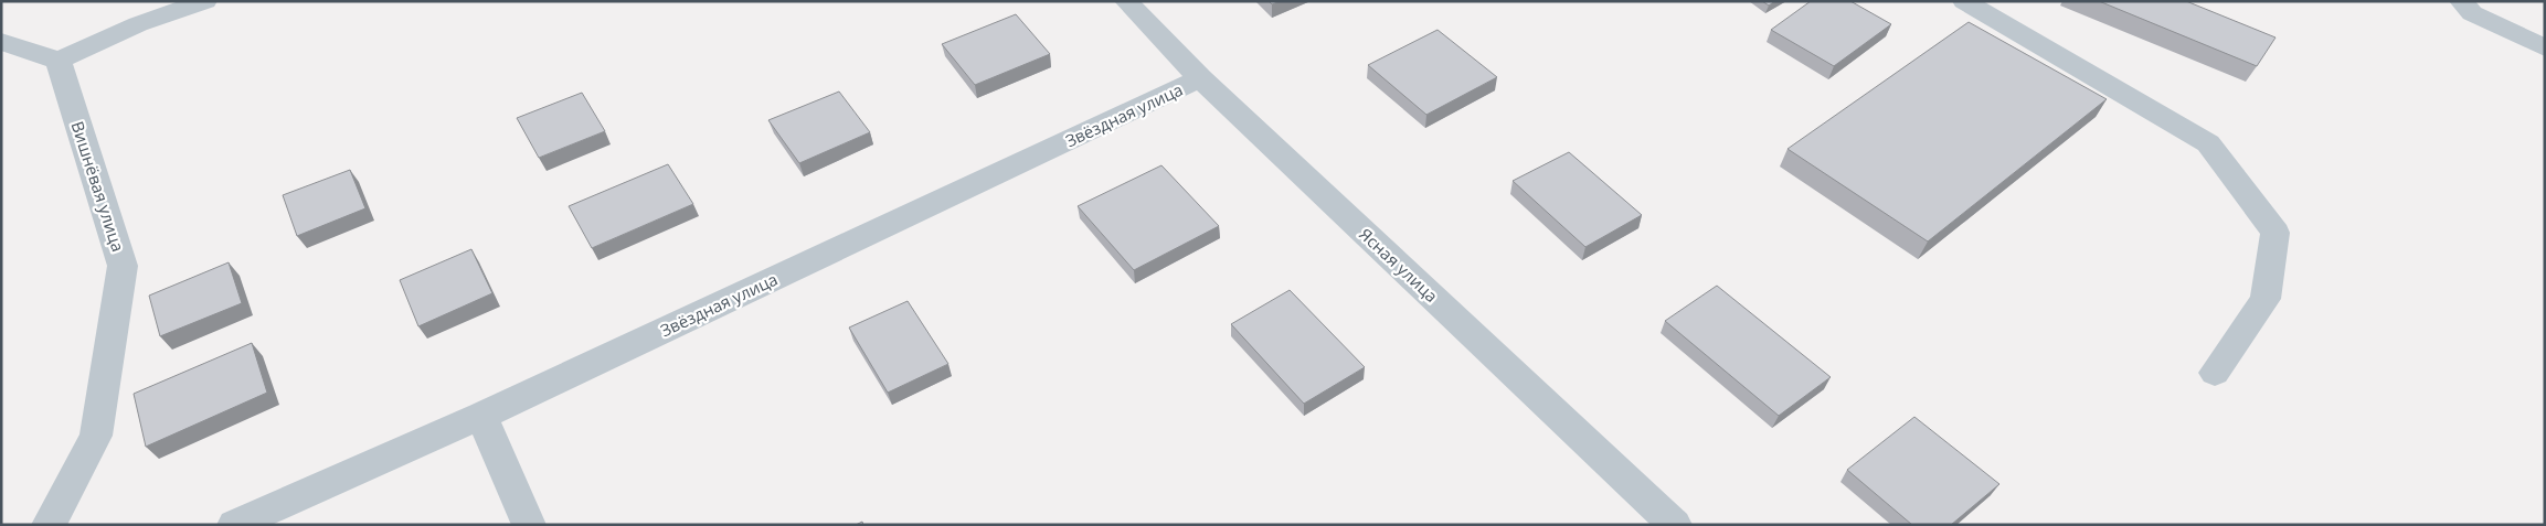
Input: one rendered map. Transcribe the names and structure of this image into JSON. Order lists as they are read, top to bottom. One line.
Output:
{"streets":{"street":["Звёздная улица","Вишнёвая улица","Ясная улица"]},"crossings":[["Звёздная улица","Ясная улица"]]}
